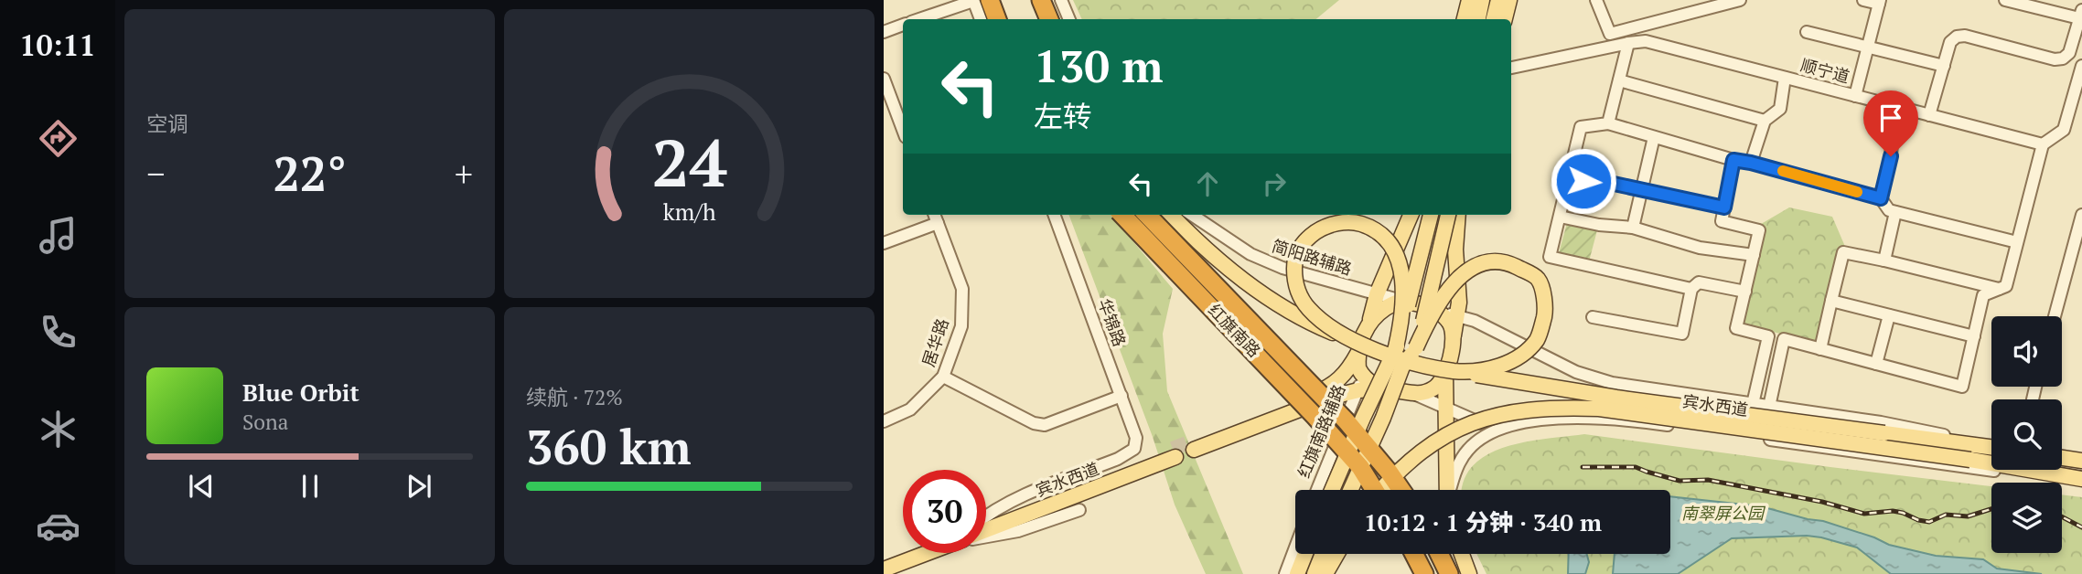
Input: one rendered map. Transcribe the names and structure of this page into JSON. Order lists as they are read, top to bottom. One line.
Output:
{"streets":{"highway":["红旗南路"],"main road":["宾水西道"],"street":["顺宁道","简阳路辅路","华锦路","居华路","红旗南路辅路"]},"parks":["南翠屏公园"],"page":{"tabs":"10:11","tile":["空调",["续航 · 72%","360 km"]],"turn":["130 m","左转"],"heat":["−","22°","+"],"song":["Blue Orbit","Sona"],"limit":"30","trip":"10:12 · 1 分钟 · 340 m","gauge":["24","km/h"]}}
